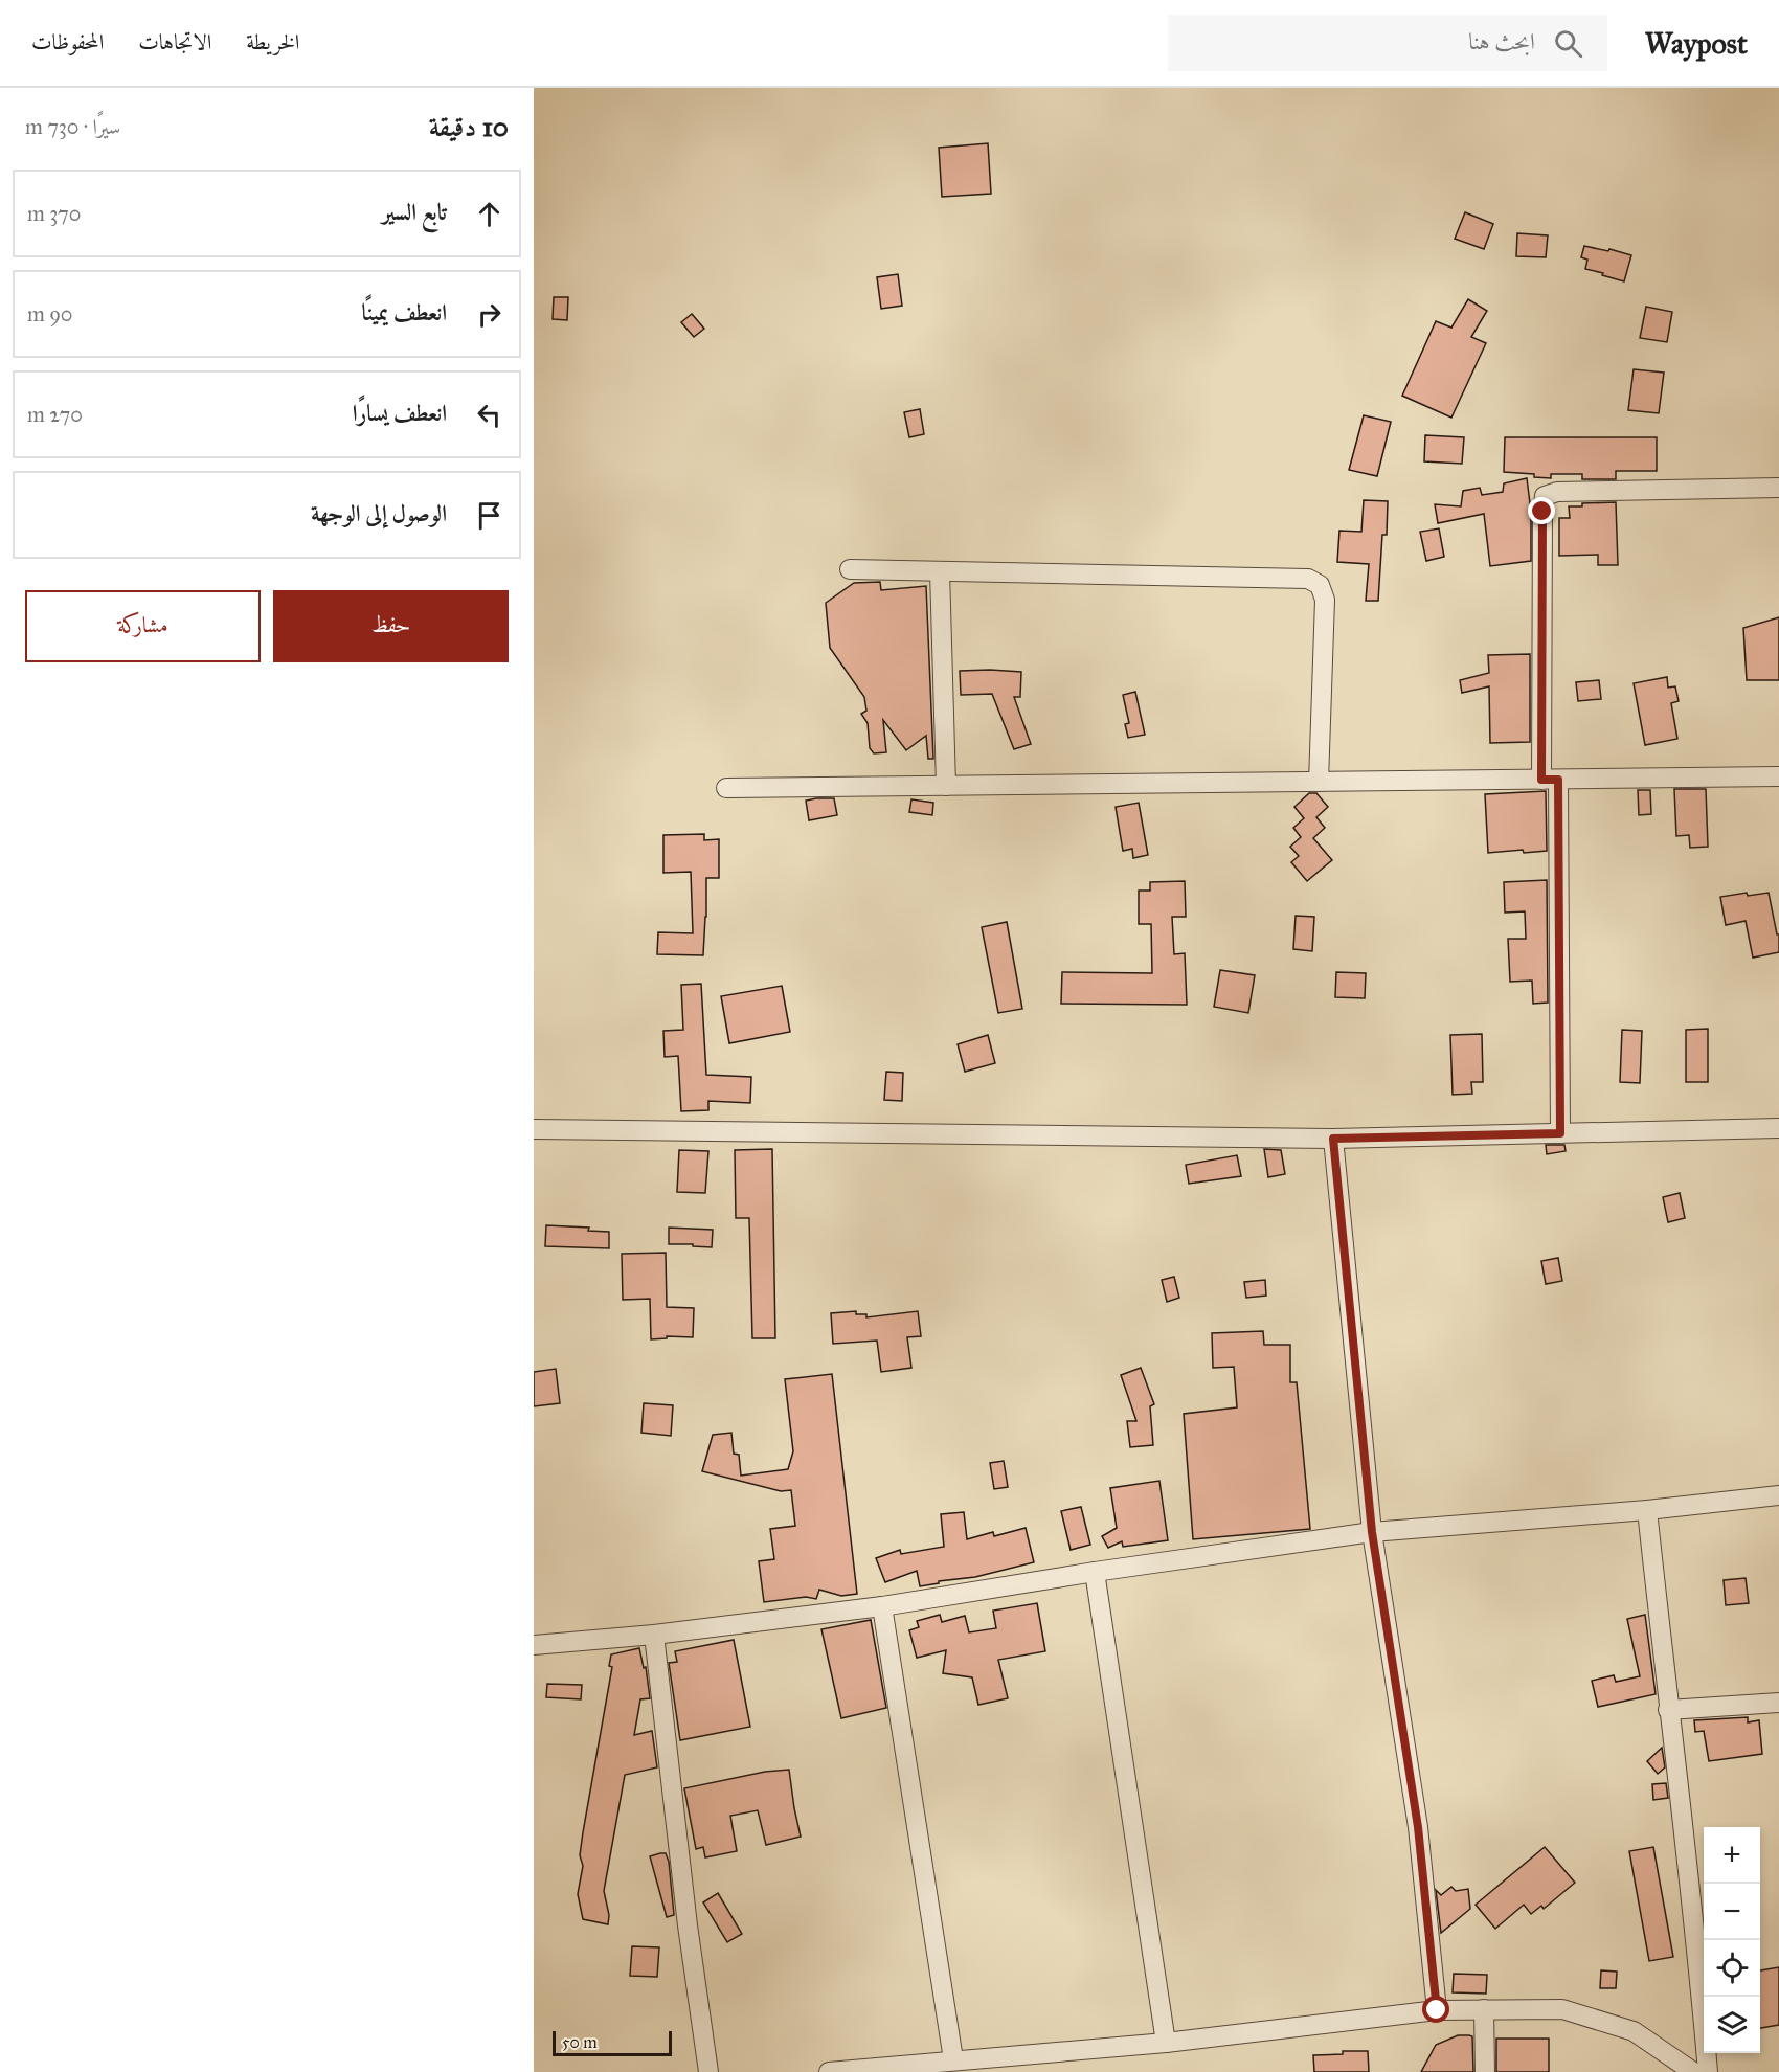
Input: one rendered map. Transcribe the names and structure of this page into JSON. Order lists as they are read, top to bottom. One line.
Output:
{"scale_bar":"50 m","page":{"header":"Waypost","search":"ابحث هنا","nav":["الخريطة","الاتجاهات","المحفوظات"],"heading":["10 دقيقة","سيرًا · 730 m"],"list":[["تابع السير","370 m"],["انعطف يمينًا","90 m"],["انعطف يسارًا","270 m"],"الوصول إلى الوجهة"],"buttons":["حفظ","مشاركة"],"map_buttons":["+","−"],"scale":"50 m"}}
